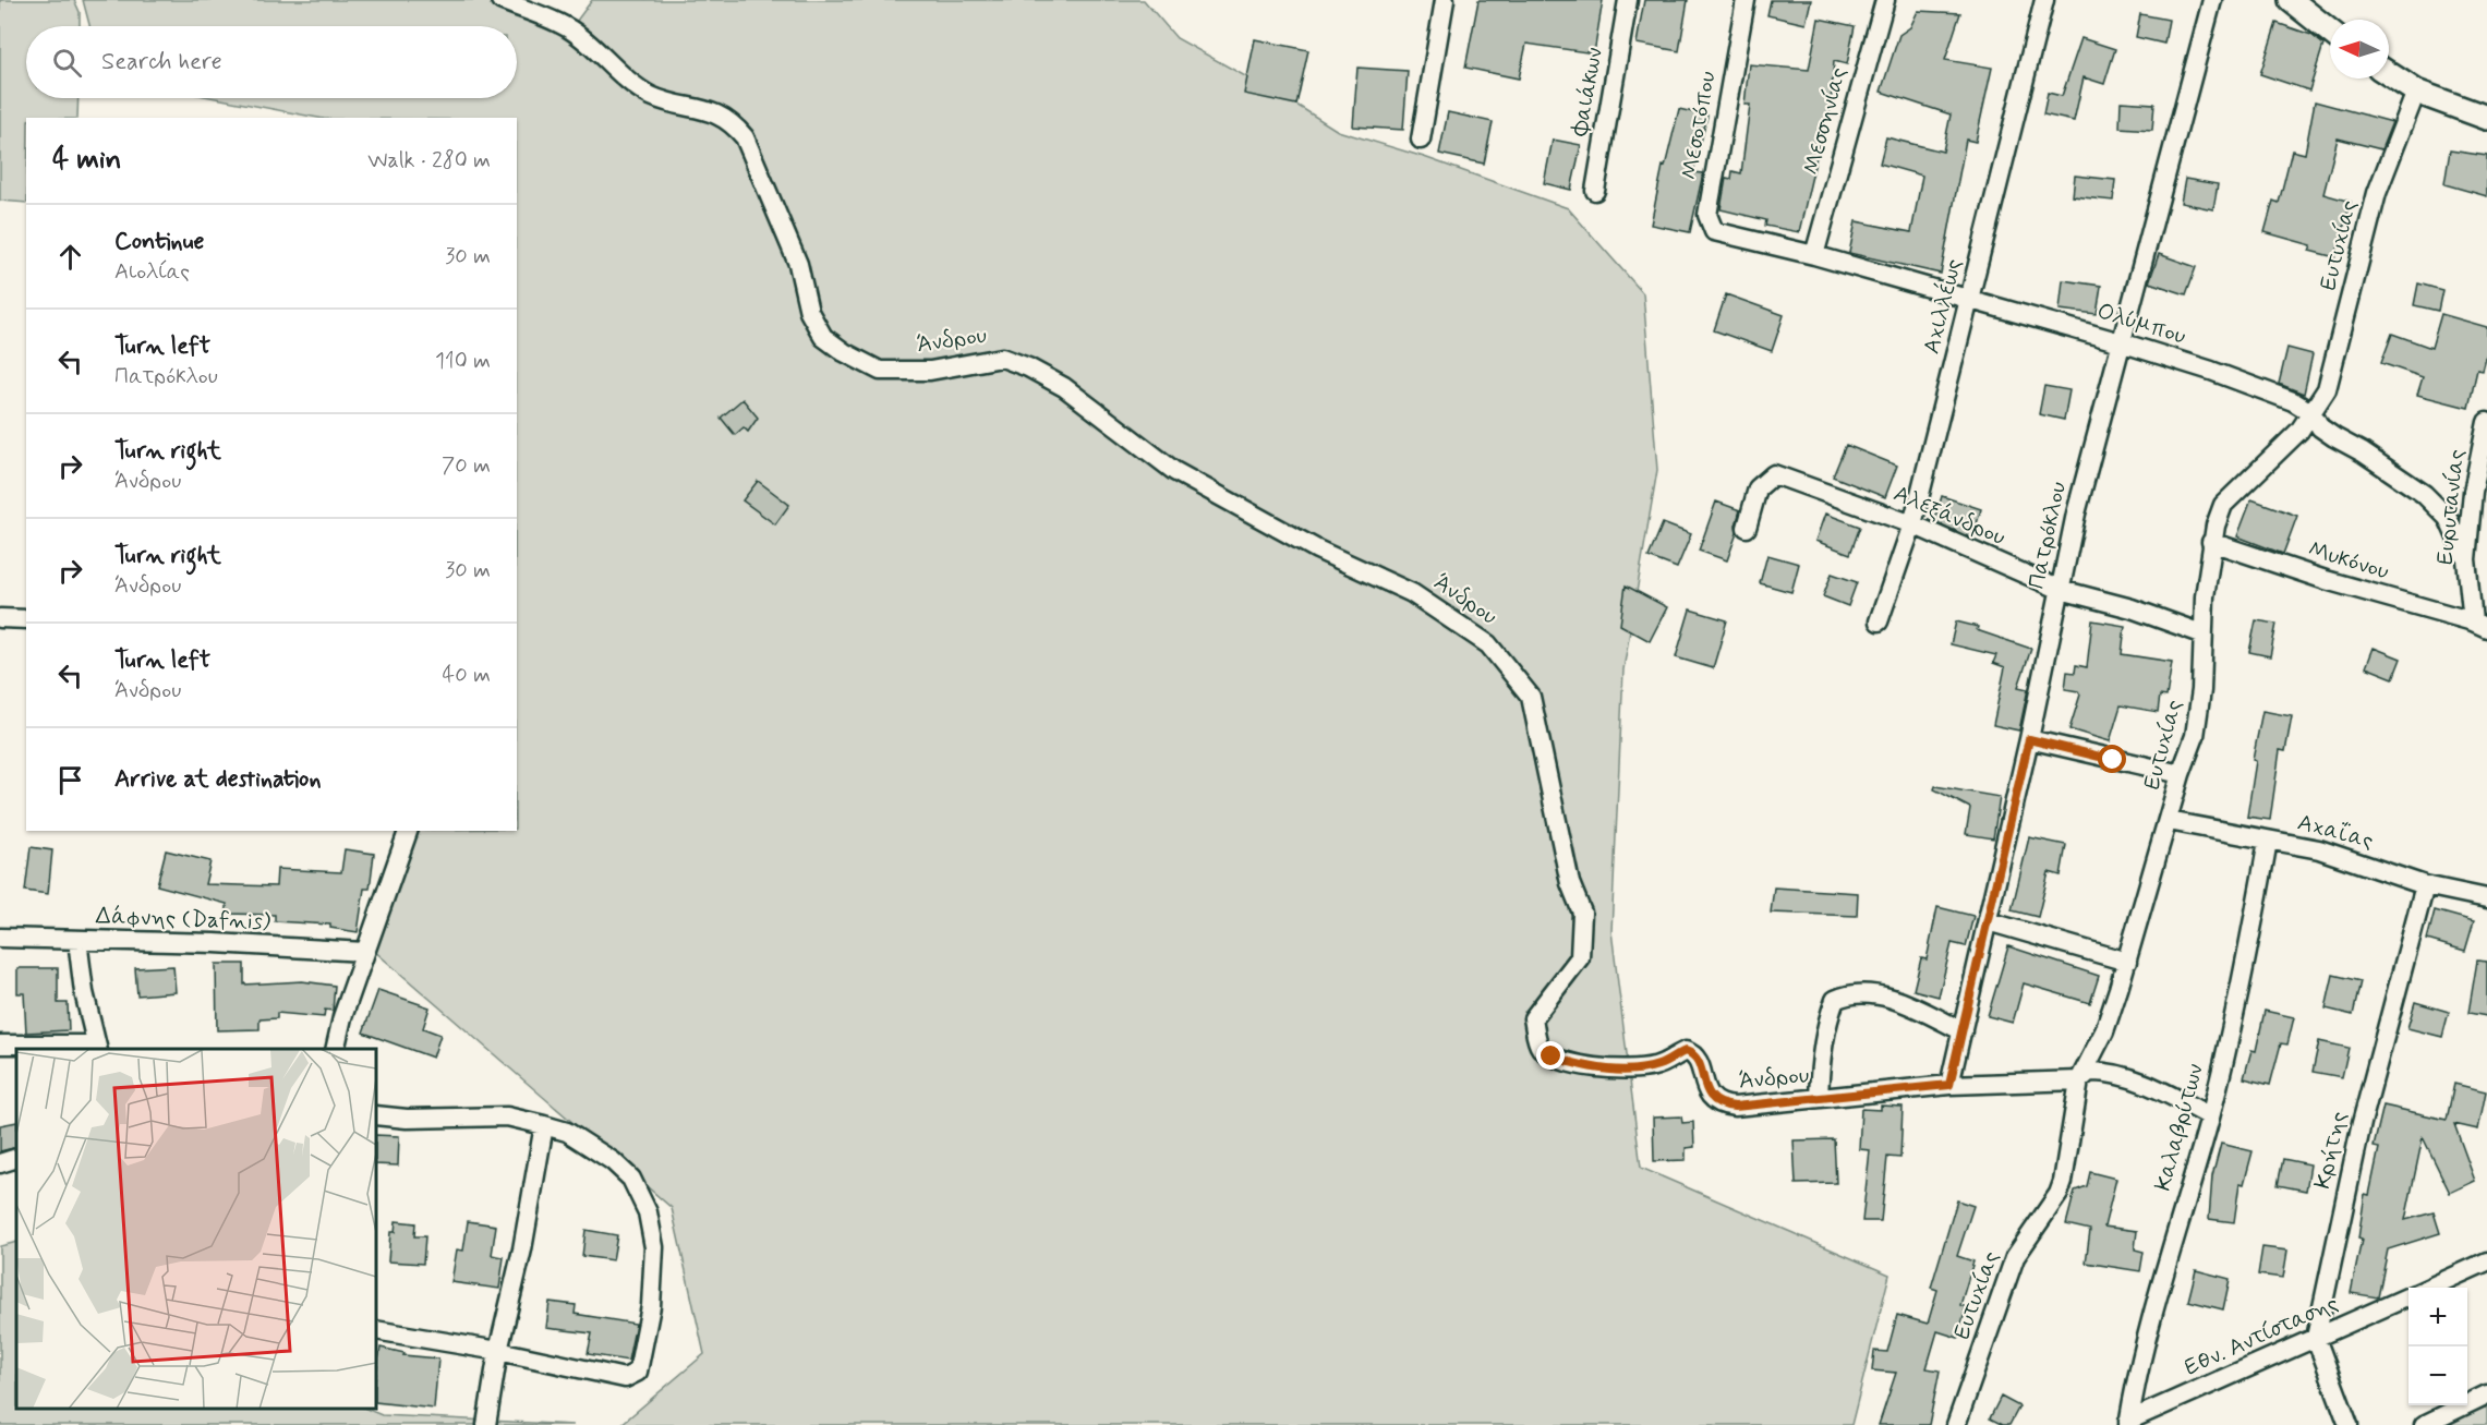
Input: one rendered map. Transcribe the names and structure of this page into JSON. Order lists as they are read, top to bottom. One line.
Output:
{"streets":{"street":["Φαιάκων","Μεσσηνίας","Μεσοτόπου","Ευτυχίας","Αχιλλέως","Ολύμπου","Άνδρου","Ευρυτανίας","Αλεξάνδρου","Πατρόκλου","Μυκόνου","Αχαΐας","Δάφνης (Dafnis)","Καλαβρύτων","Κρήτης","Εθν. Αντίστασης"]},"crossings":[["Μεσσηνίας","Ολύμπου"],["Μεσοτόπου","Ολύμπου"],["Ευτυχίας","Ολύμπου"],["Ευτυχίας","Άνδρου"],["Ευτυχίας","Αλεξάνδρου"],["Ευτυχίας","Μυκόνου"],["Ευτυχίας","Αχαΐας"],["Αχιλλέως","Ολύμπου"],["Αχιλλέως","Αλεξάνδρου"],["Ολύμπου","Ευρυτανίας"],["Ολύμπου","Πατρόκλου"],["Άνδρου","Πατρόκλου"],["Άνδρου","Καλαβρύτων"],["Ευρυτανίας","Μυκόνου"],["Αλεξάνδρου","Πατρόκλου"],["Αχαΐας","Καλαβρύτων"],["Αχαΐας","Κρήτης"],["Καλαβρύτων","Εθν. Αντίστασης"],["Κρήτης","Εθν. Αντίστασης"]],"north":"left","page":{"search":"Search here","heading":["4 min","Walk · 280 m"],"list":[["Continue","Αιολίας","30 m"],["Turn left","Πατρόκλου","110 m"],["Turn right","Άνδρου","70 m"],["Turn right","Άνδρου","30 m"],["Turn left","Άνδρου","40 m"],"Arrive at destination"],"map_buttons":["+","−"]}}
